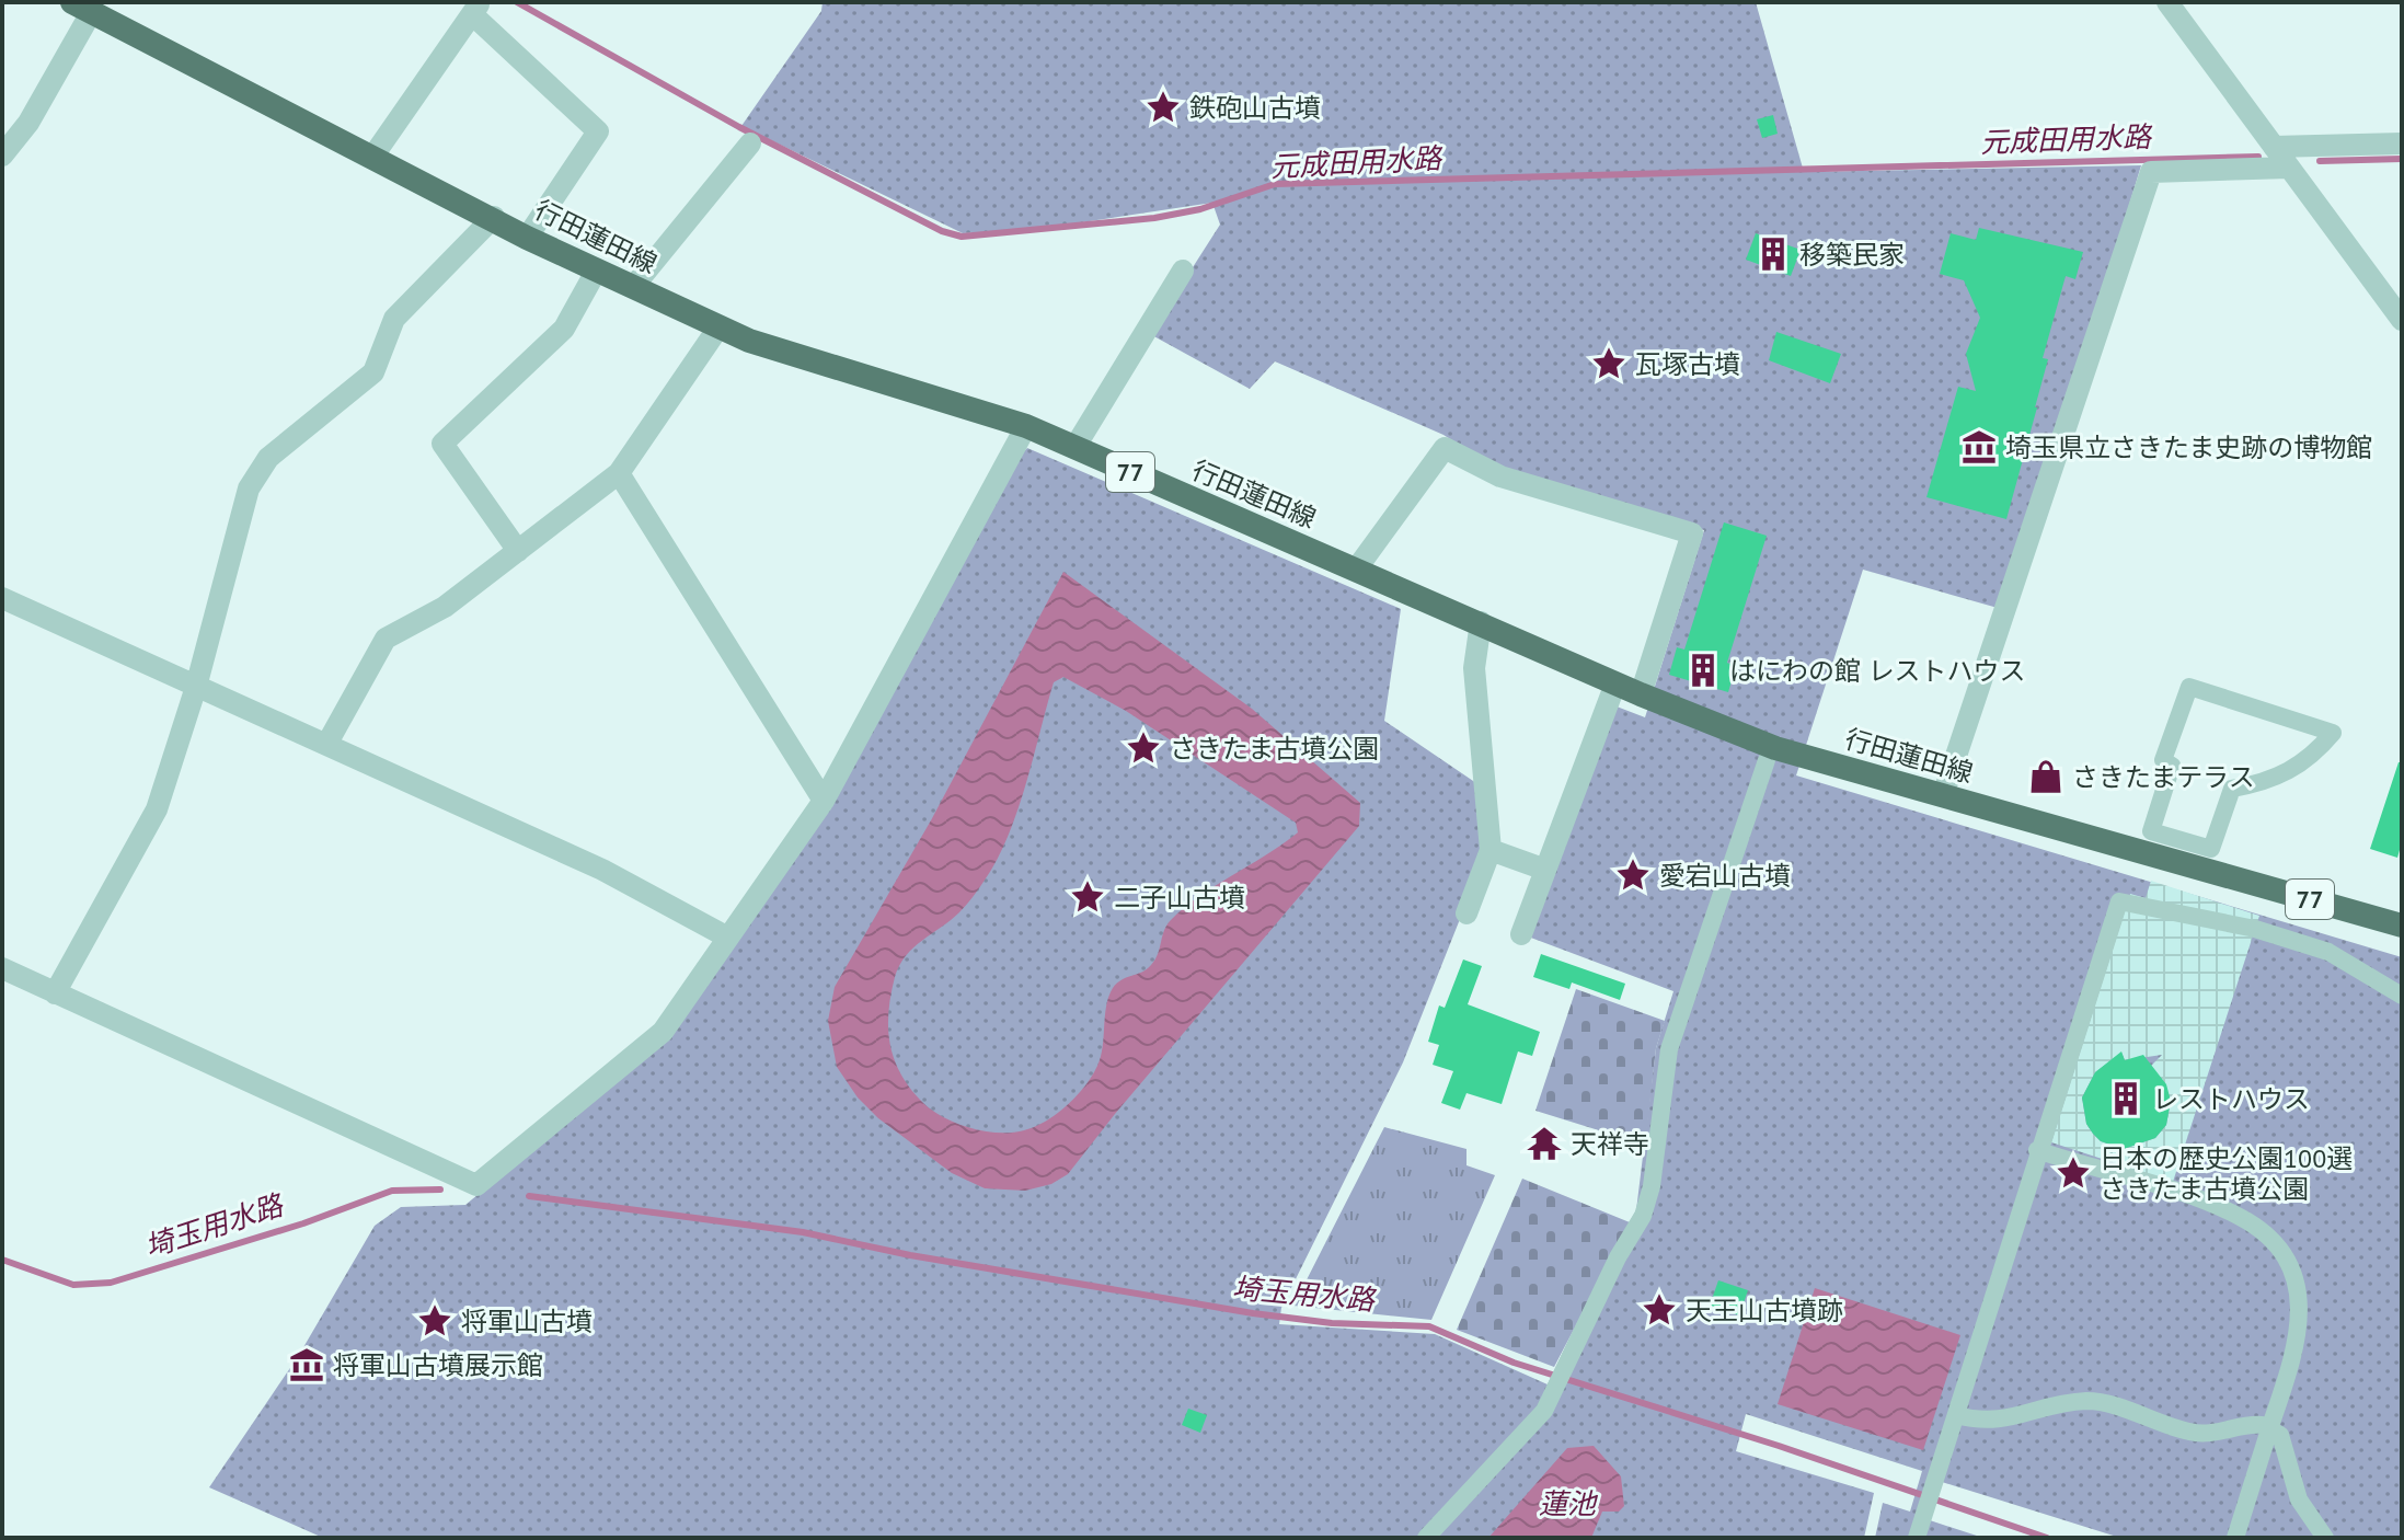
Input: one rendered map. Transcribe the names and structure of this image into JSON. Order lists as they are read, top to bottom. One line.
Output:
{"streets":{"main road":["行田蓮田線","77"]},"water":["元成田用水路","埼玉用水路","蓮池"],"places":{"place":["鉄砲山古墳","瓦塚古墳","さきたま古墳公園","愛宕山古墳","二子山古墳","日本の歴史公園100選 さきたま古墳公園","天王山古墳跡","将軍山古墳"],"building":["移築民家","はにわの館 レストハウス","レストハウス"],"museum":["埼玉県立さきたま史跡の博物館","将軍山古墳展示館"],"shop":["さきたまテラス"],"temple":["天祥寺"]}}
